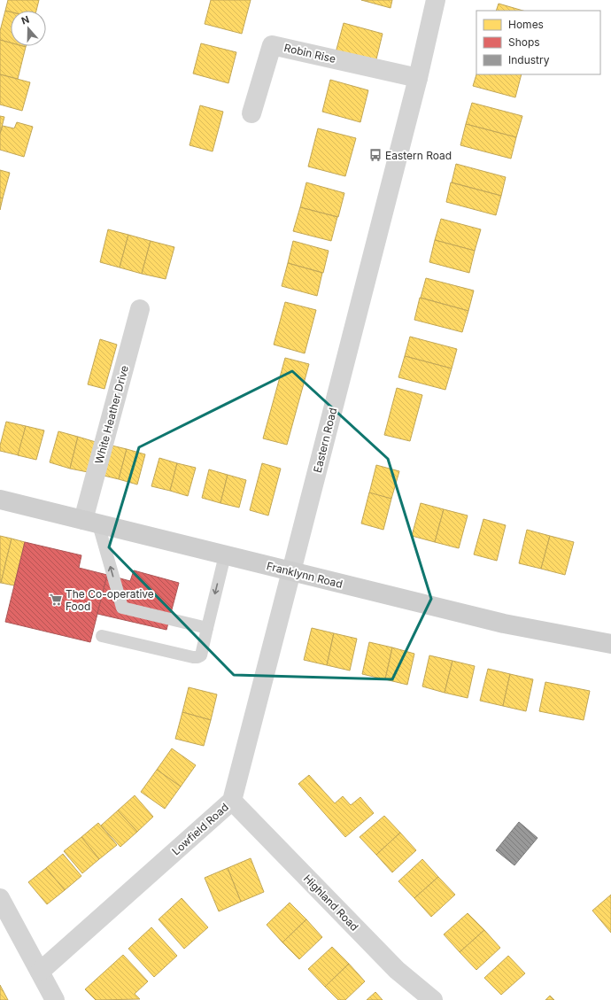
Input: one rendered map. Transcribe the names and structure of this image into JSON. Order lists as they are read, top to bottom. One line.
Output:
{"streets":{"main road":["Franklynn Road"],"street":["Robin Rise","White Heather Drive","Eastern Road","Lowfield Road","Highland Road"]},"crossings":[["Robin Rise","Eastern Road"],["White Heather Drive","Franklynn Road"],["Eastern Road","Franklynn Road"],["Eastern Road","Lowfield Road"],["Franklynn Road","Lowfield Road"],["Lowfield Road","Highland Road"]],"places":{"bus stop":["Eastern Road"],"supermarket":["The Co-operative Food"]},"legend":["Homes","Shops","Industry"],"north":"top"}
